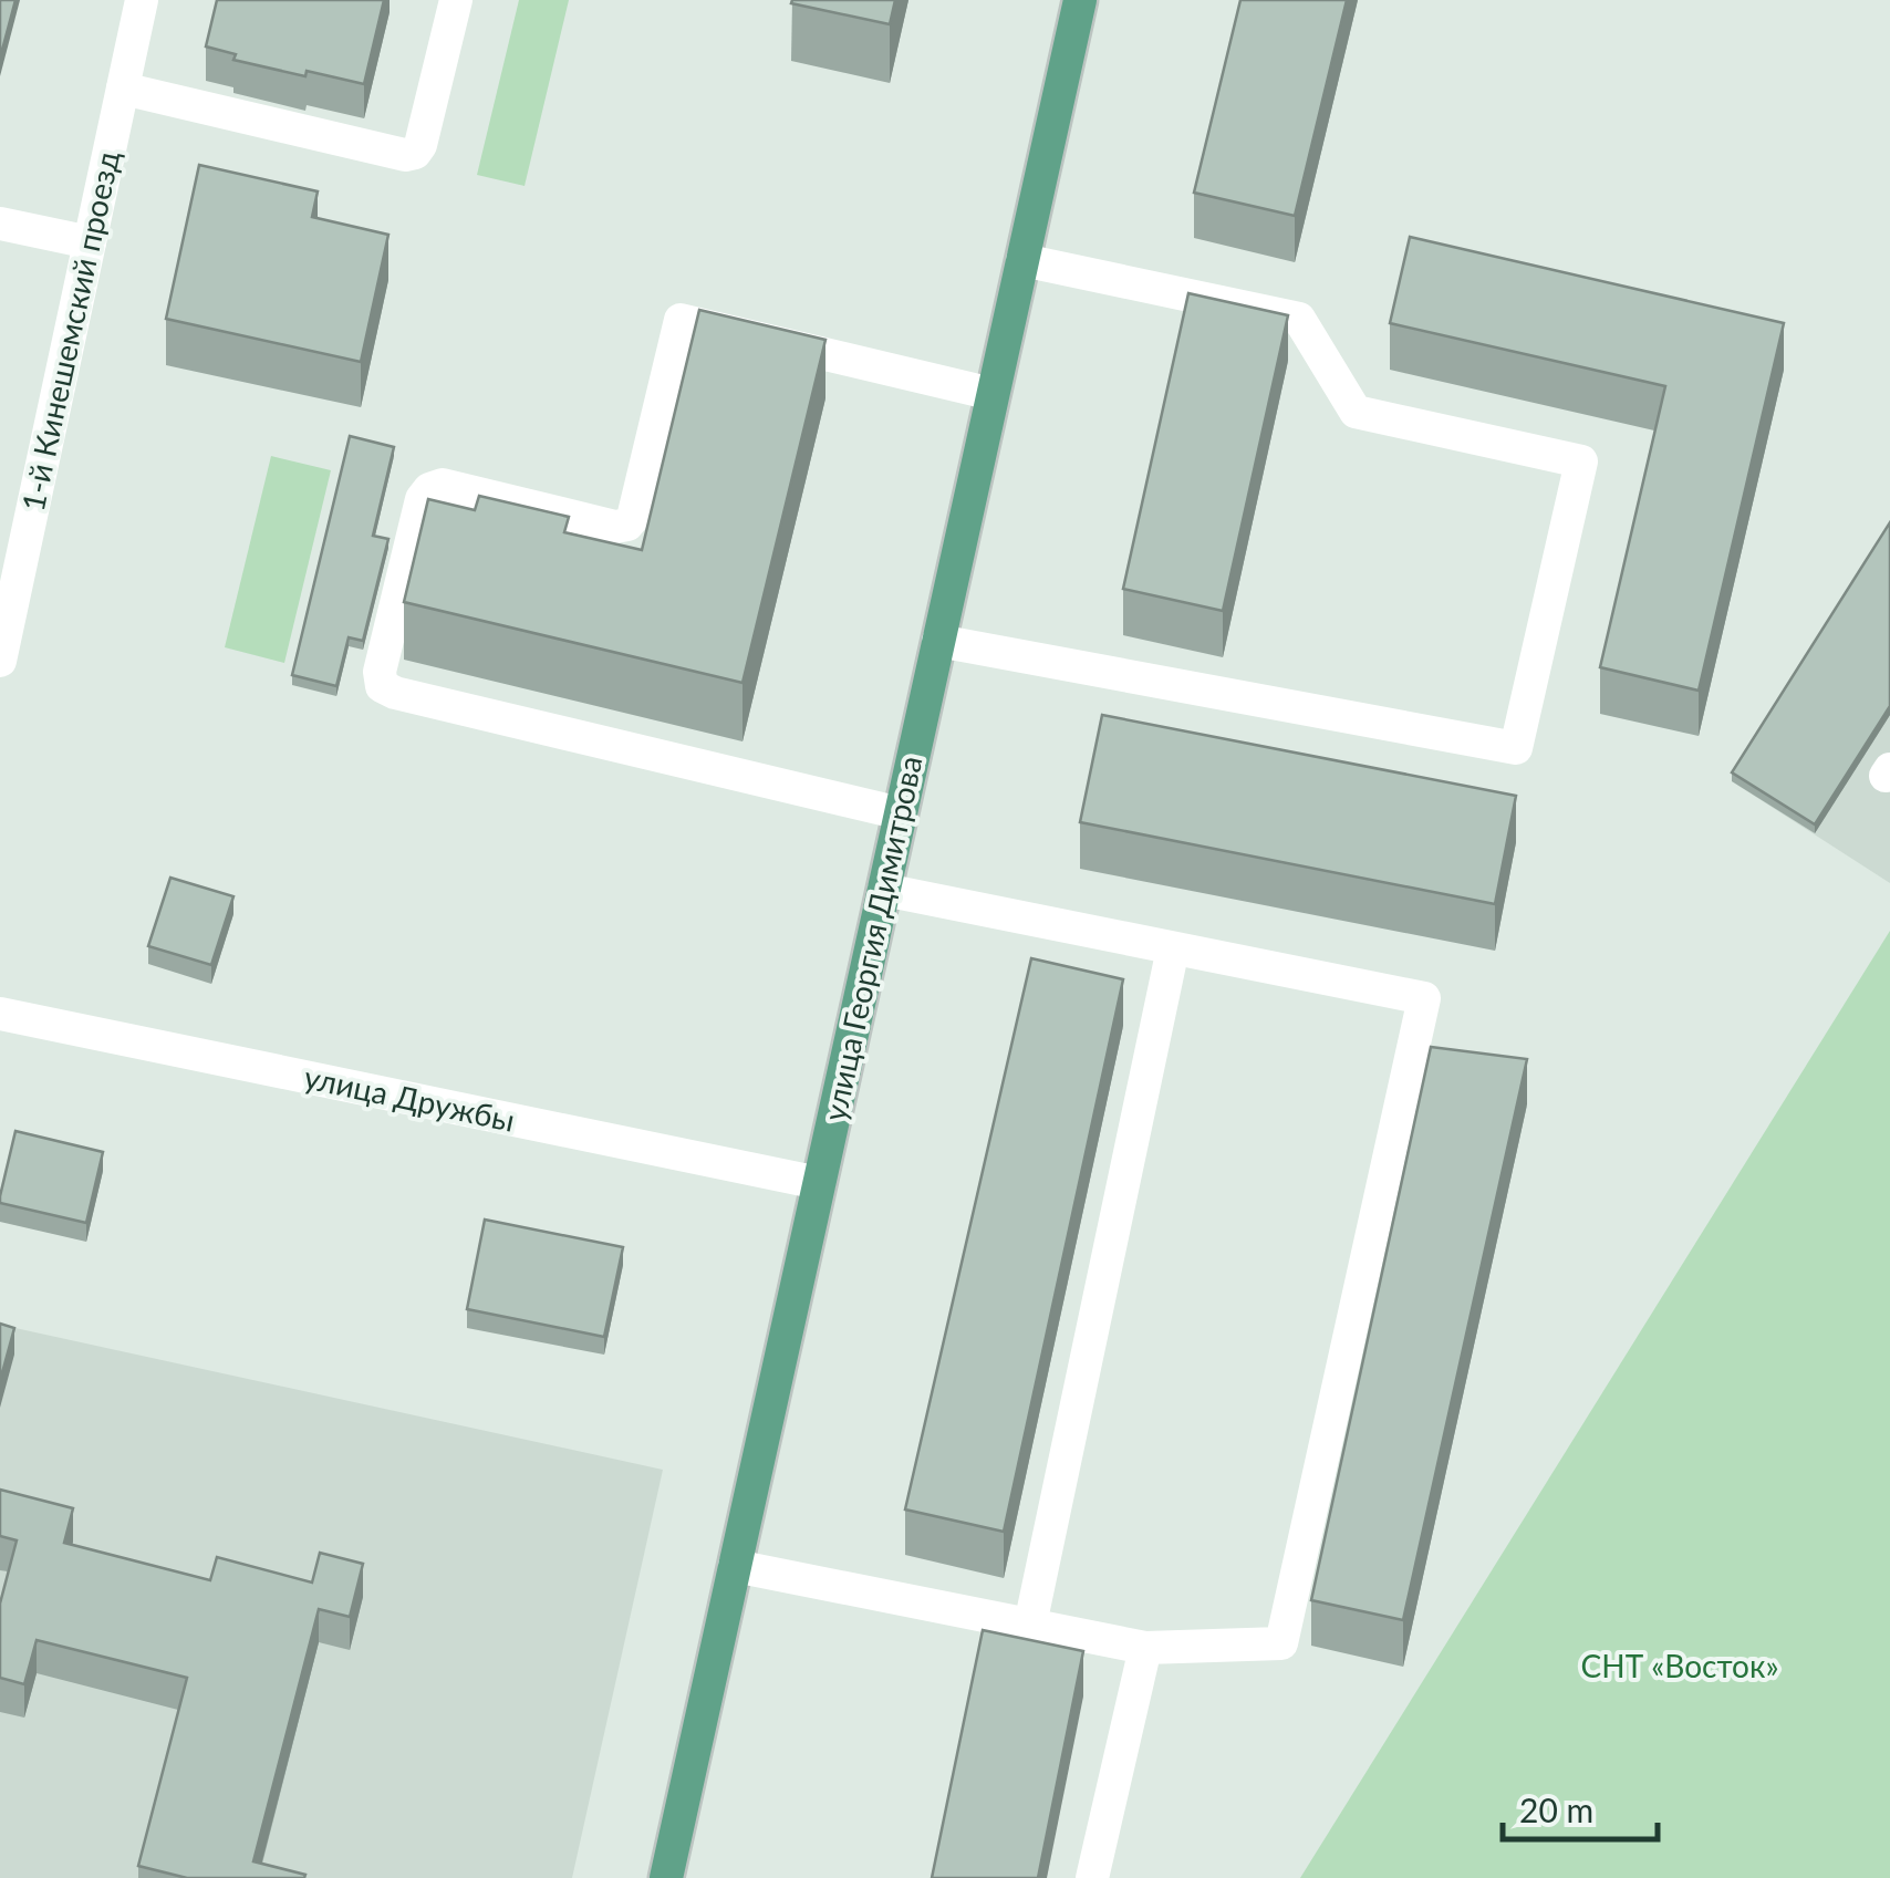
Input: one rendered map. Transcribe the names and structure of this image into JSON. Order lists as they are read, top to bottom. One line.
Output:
{"streets":{"main road":["улица Георгия Димитрова"],"street":["1-й Кинешемский проезд","улица Дружбы"]},"crossings":[["улица Георгия Димитрова","улица Дружбы"]],"parks":["СНТ «Восток»"],"scale_bar":"20 m"}
